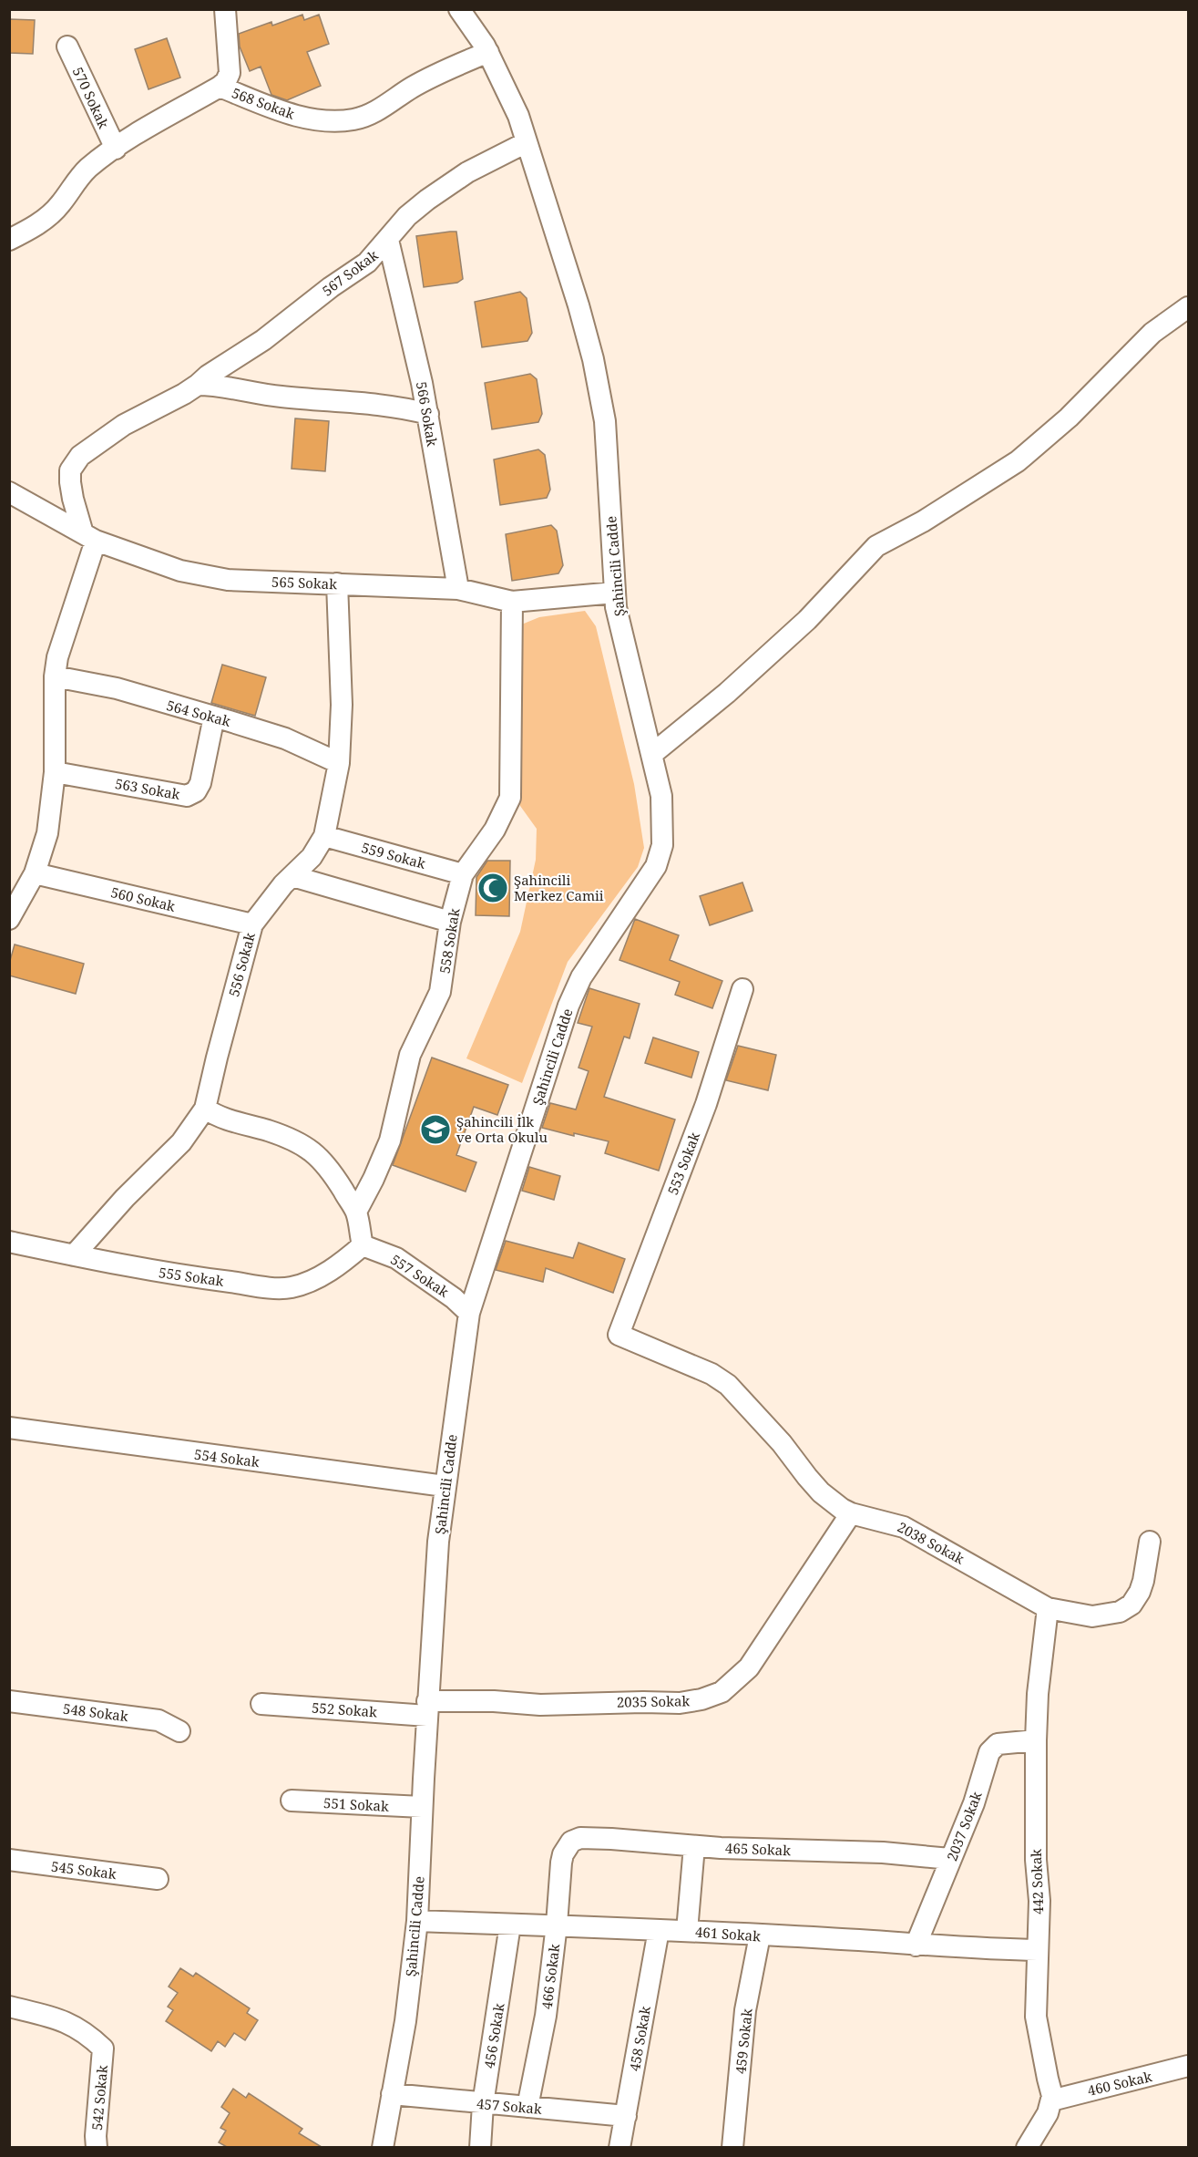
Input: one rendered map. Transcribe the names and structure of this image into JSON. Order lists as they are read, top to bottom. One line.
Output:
{"streets":{"street":["570 Sokak","568 Sokak","567 Sokak","566 Sokak","Şahincili Cadde","565 Sokak","564 Sokak","563 Sokak","559 Sokak","560 Sokak","558 Sokak","556 Sokak","553 Sokak","557 Sokak","555 Sokak","554 Sokak","2038 Sokak","2035 Sokak","552 Sokak","548 Sokak","551 Sokak","2037 Sokak","465 Sokak","545 Sokak","442 Sokak","461 Sokak","466 Sokak","456 Sokak","458 Sokak","459 Sokak","460 Sokak","542 Sokak","457 Sokak"]},"crossings":[["570 Sokak","568 Sokak"],["568 Sokak","Şahincili Cadde"],["567 Sokak","566 Sokak"],["567 Sokak","Şahincili Cadde"],["567 Sokak","565 Sokak"],["566 Sokak","565 Sokak"],["Şahincili Cadde","565 Sokak"],["Şahincili Cadde","557 Sokak"],["Şahincili Cadde","554 Sokak"],["Şahincili Cadde","2035 Sokak"],["Şahincili Cadde","552 Sokak"],["Şahincili Cadde","551 Sokak"],["Şahincili Cadde","461 Sokak"],["Şahincili Cadde","457 Sokak"],["565 Sokak","558 Sokak"],["565 Sokak","556 Sokak"],["564 Sokak","563 Sokak"],["564 Sokak","556 Sokak"],["559 Sokak","558 Sokak"],["559 Sokak","556 Sokak"],["560 Sokak","556 Sokak"],["556 Sokak","555 Sokak"],["553 Sokak","2038 Sokak"],["557 Sokak","555 Sokak"],["2038 Sokak","2035 Sokak"],["2038 Sokak","442 Sokak"],["2035 Sokak","552 Sokak"],["2037 Sokak","465 Sokak"],["2037 Sokak","442 Sokak"],["2037 Sokak","461 Sokak"],["465 Sokak","466 Sokak"],["442 Sokak","461 Sokak"],["442 Sokak","460 Sokak"],["461 Sokak","466 Sokak"],["461 Sokak","456 Sokak"],["461 Sokak","458 Sokak"],["461 Sokak","459 Sokak"],["466 Sokak","457 Sokak"],["456 Sokak","457 Sokak"],["458 Sokak","457 Sokak"]],"places":{"mosque":["Şahincili Merkez Camii"],"school or university":["Şahincili İlk ve Orta Okulu"]}}
